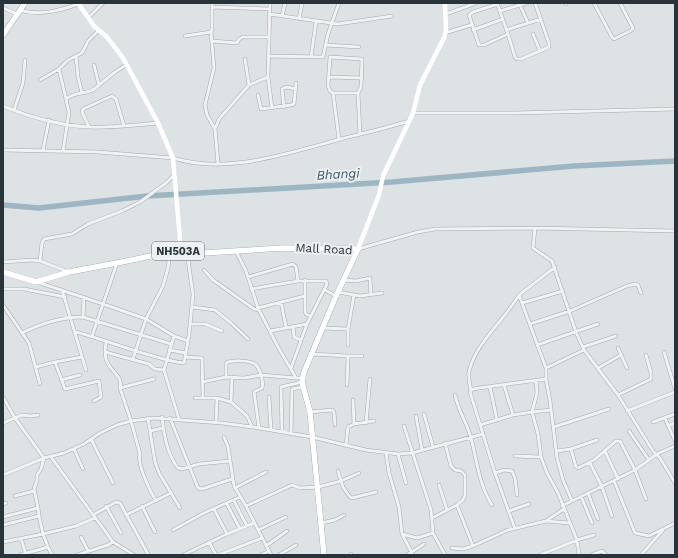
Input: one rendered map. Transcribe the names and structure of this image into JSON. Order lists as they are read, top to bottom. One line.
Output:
{"streets":{"highway":["Mall Road","NH503A"]},"water":["Bhangi"]}
